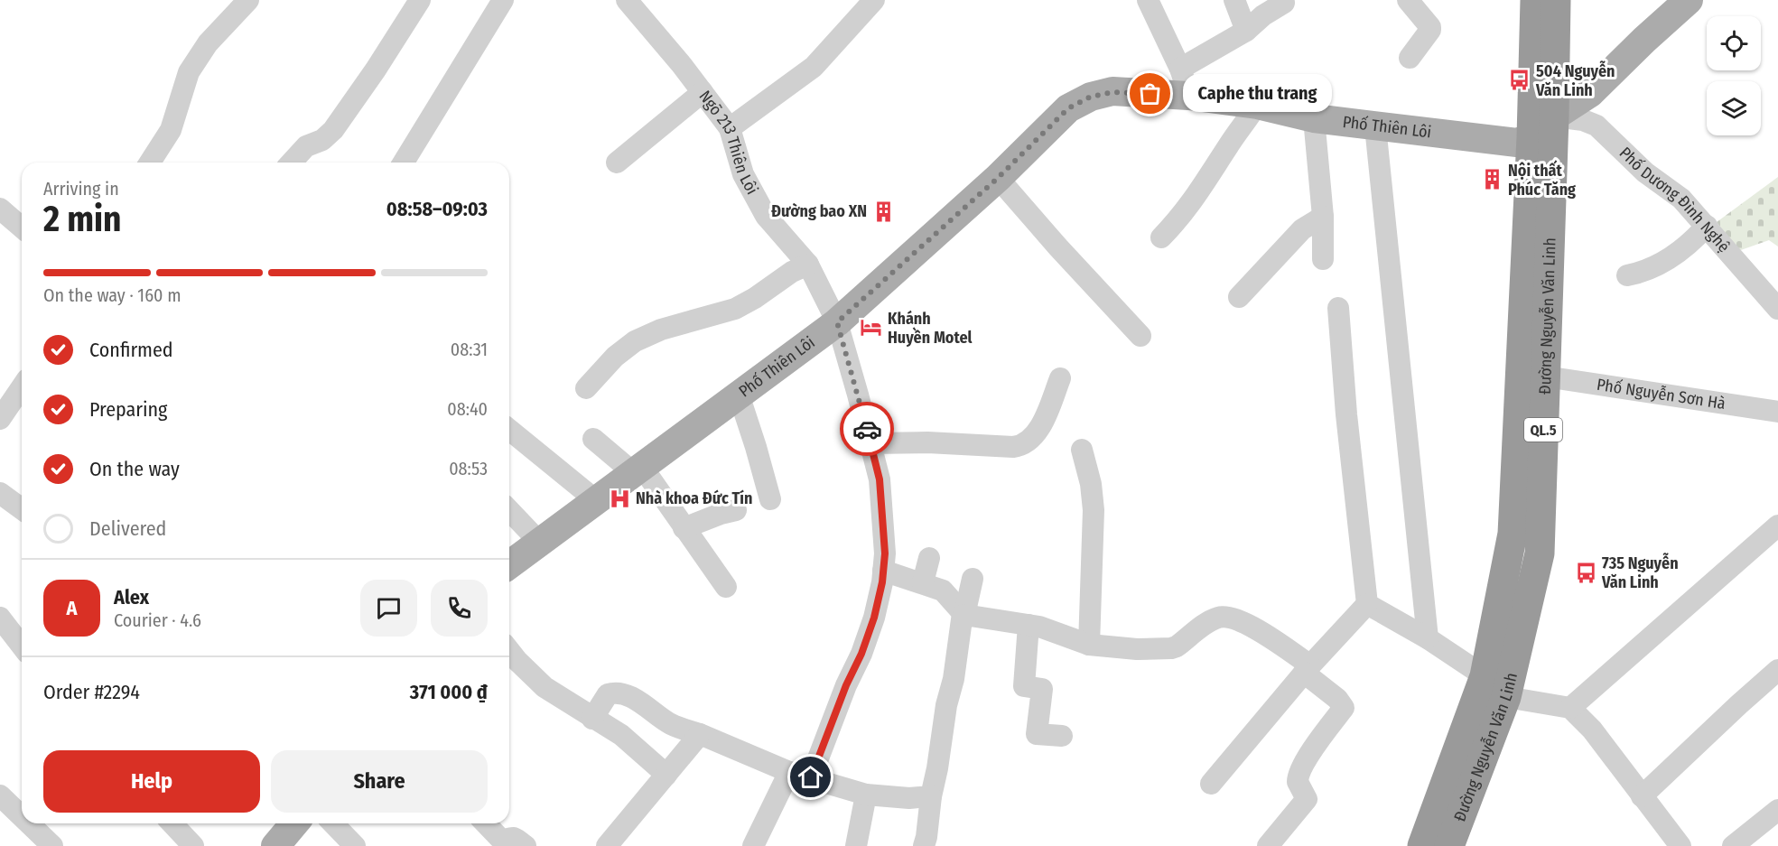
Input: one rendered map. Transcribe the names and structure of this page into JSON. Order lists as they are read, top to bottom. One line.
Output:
{"streets":{"highway":["Đường Nguyễn Văn Linh","QL.5"],"main road":["Phố Thiên Lôi"],"street":["Ngõ 213 Thiên Lôi","Phố Dương Đình Nghệ","Phố Nguyễn Sơn Hà"]},"crossings":[["Phố Thiên Lôi","Ngõ 213 Thiên Lôi"],["Phố Thiên Lôi","Đường Nguyễn Văn Linh"],["Phố Dương Đình Nghệ","Đường Nguyễn Văn Linh"],["Đường Nguyễn Văn Linh","Phố Nguyễn Sơn Hà"]],"places":{"bus stop":["504 Nguyễn Văn Linh","735 Nguyễn Văn Linh"],"other":["Caphe thu trang"],"building":["Nội thất Phúc Tăng","Đường bao XN"],"hotel":["Khánh Huyền Motel"],"hospital":["Nhà khoa Đức Tín"]},"page":{"bubble":"Caphe thu trang","heading":["2 min","Arriving in","08:58–09:03"],"panel":["Alex","Courier · 4.6","Order #2294","371 000 ₫"],"bar":"On the way · 160 m","list":[["Confirmed","08:31"],["Preparing","08:40"],["On the way","08:53"],"Delivered"],"round":"A","buttons":["Help","Share"]}}
